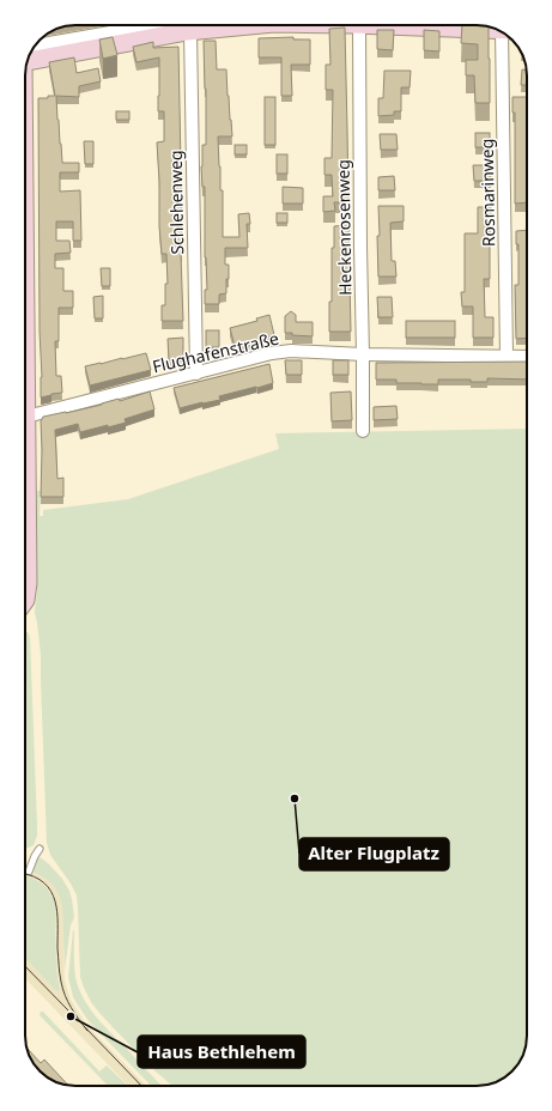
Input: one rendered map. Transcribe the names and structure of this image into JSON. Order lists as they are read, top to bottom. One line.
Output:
{"streets":{"street":["Rosmarinweg","Schlehenweg","Heckenrosenweg","Flughafenstraße"]},"crossings":[["Rosmarinweg","Flughafenstraße"],["Schlehenweg","Flughafenstraße"],["Heckenrosenweg","Flughafenstraße"]],"places":["Alter Flugplatz","Haus Bethlehem"]}
